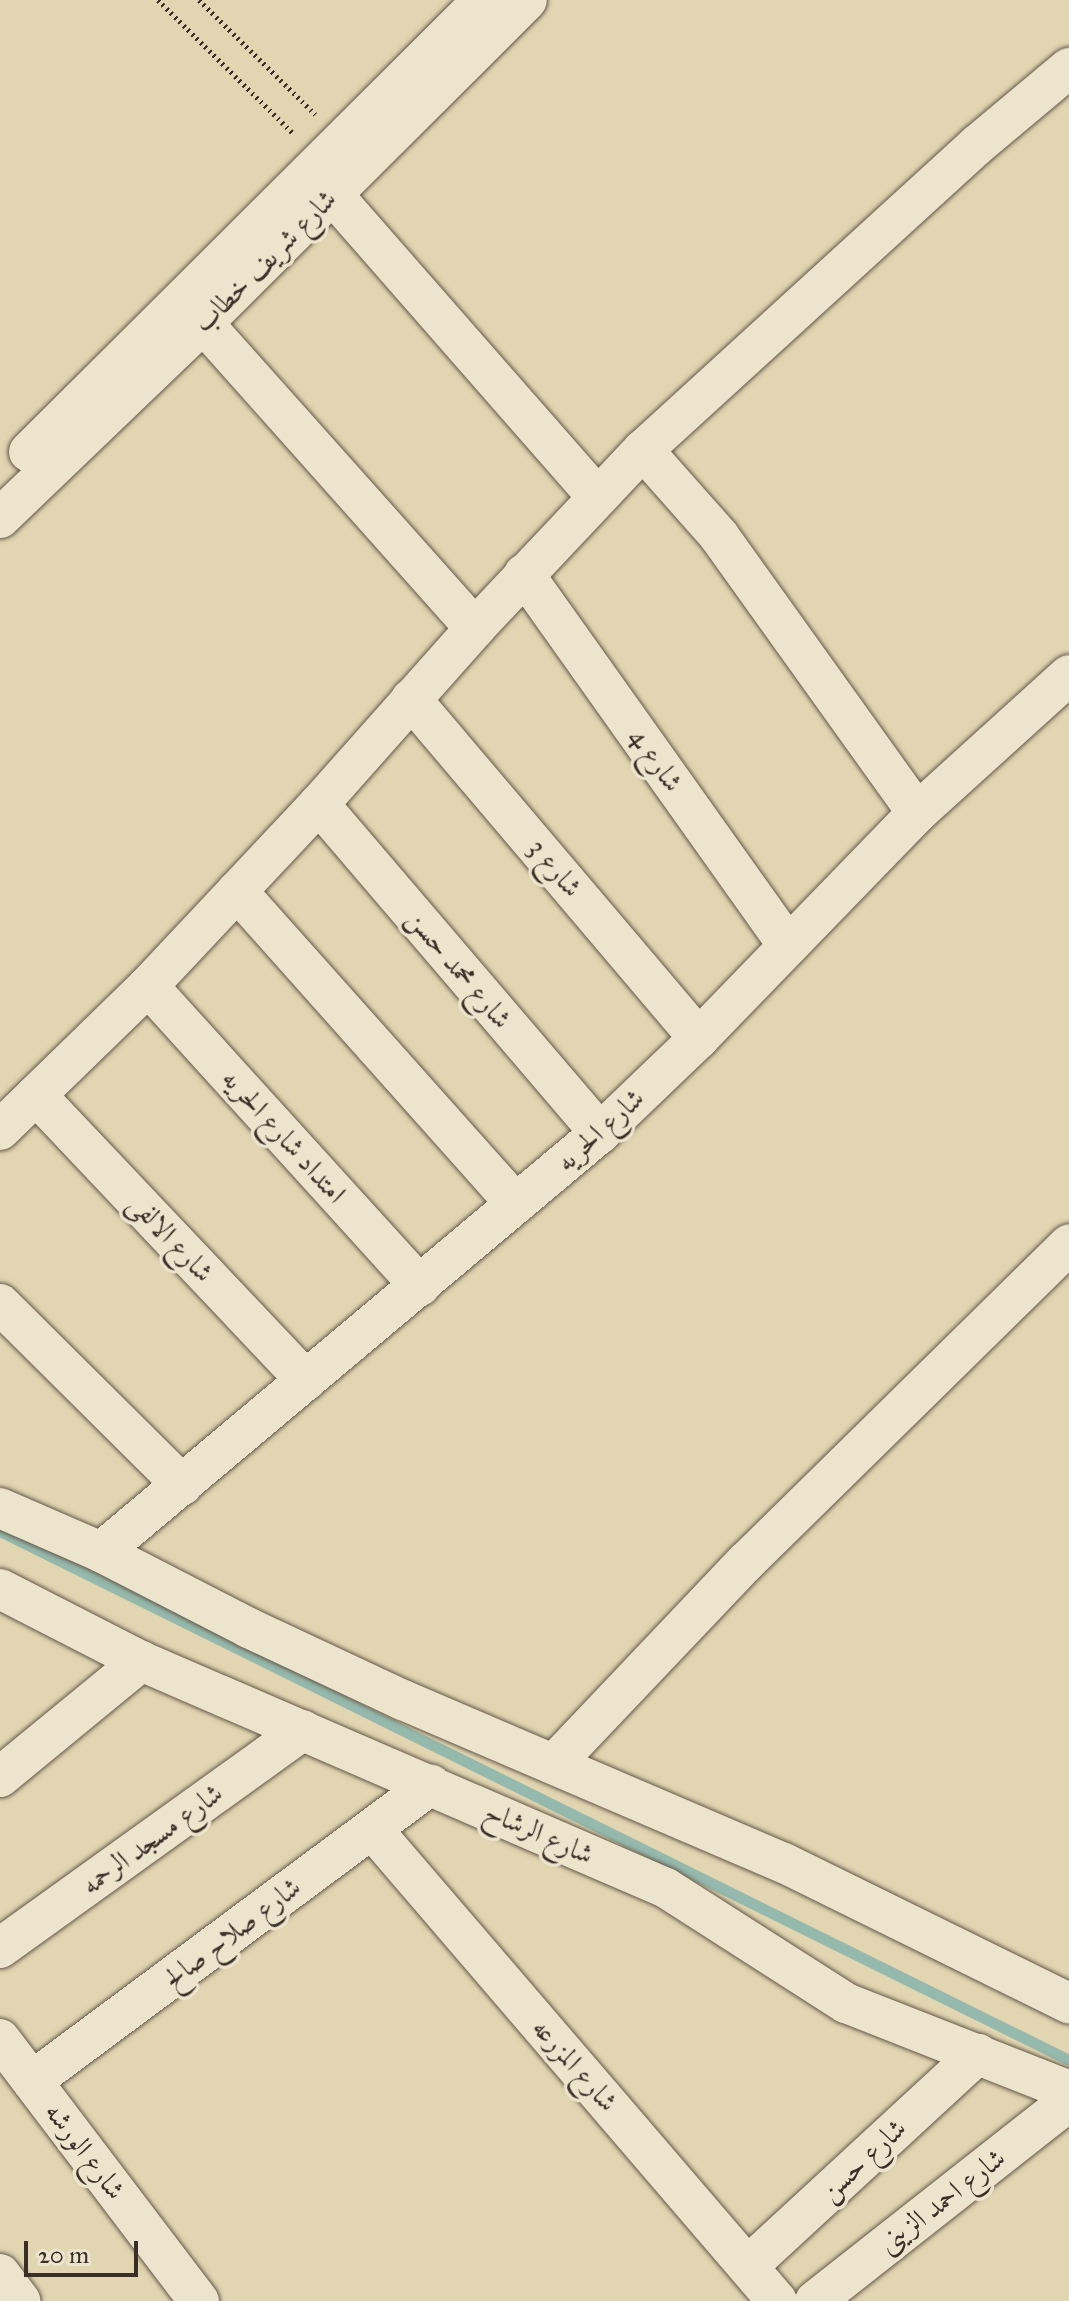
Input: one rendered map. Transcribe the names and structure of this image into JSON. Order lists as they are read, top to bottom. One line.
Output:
{"streets":{"street":["شارع شريف خطاب","شارع 4","شارع 3","شارع محمد حسن","شارع الحريه","امتداد شارع الحريه","شارع الالفى","شارع الرشاح","شارع مسجد الرحمه","شارع صلاح صالح","شارع المزرعه","شارع الورشه","شارع حسن","شارع احمد الزينى"]},"crossings":[["شارع 4","شارع الحريه"],["شارع 3","شارع الحريه"],["شارع محمد حسن","شارع الحريه"],["شارع الحريه","امتداد شارع الحريه"],["شارع الحريه","شارع الالفى"],["شارع الرشاح","شارع مسجد الرحمه"],["شارع الرشاح","شارع صلاح صالح"],["شارع الرشاح","شارع حسن"],["شارع صلاح صالح","شارع المزرعه"],["شارع صلاح صالح","شارع الورشه"],["شارع المزرعه","شارع حسن"]],"scale_bar":"20 m"}
